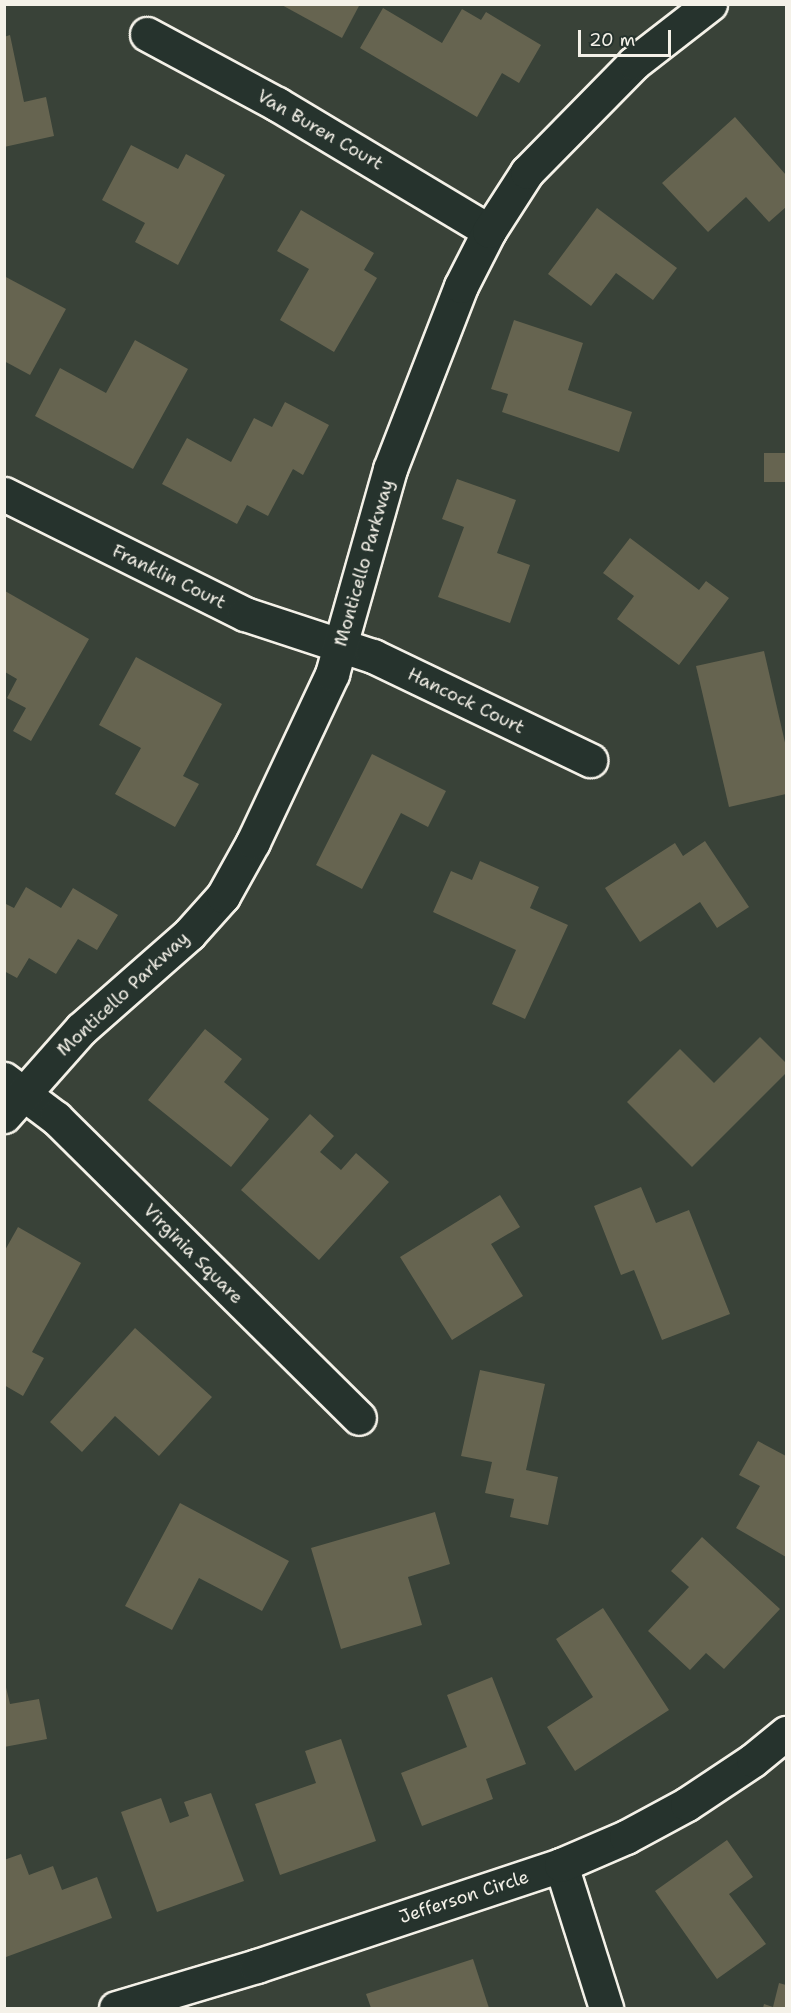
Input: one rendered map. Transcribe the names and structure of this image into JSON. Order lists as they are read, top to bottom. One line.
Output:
{"streets":{"street":["Van Buren Court","Monticello Parkway","Franklin Court","Hancock Court","Virginia Square","Jefferson Circle"]},"crossings":[["Van Buren Court","Monticello Parkway"],["Monticello Parkway","Franklin Court"],["Monticello Parkway","Hancock Court"],["Monticello Parkway","Virginia Square"],["Franklin Court","Hancock Court"]],"scale_bar":"20 m"}
